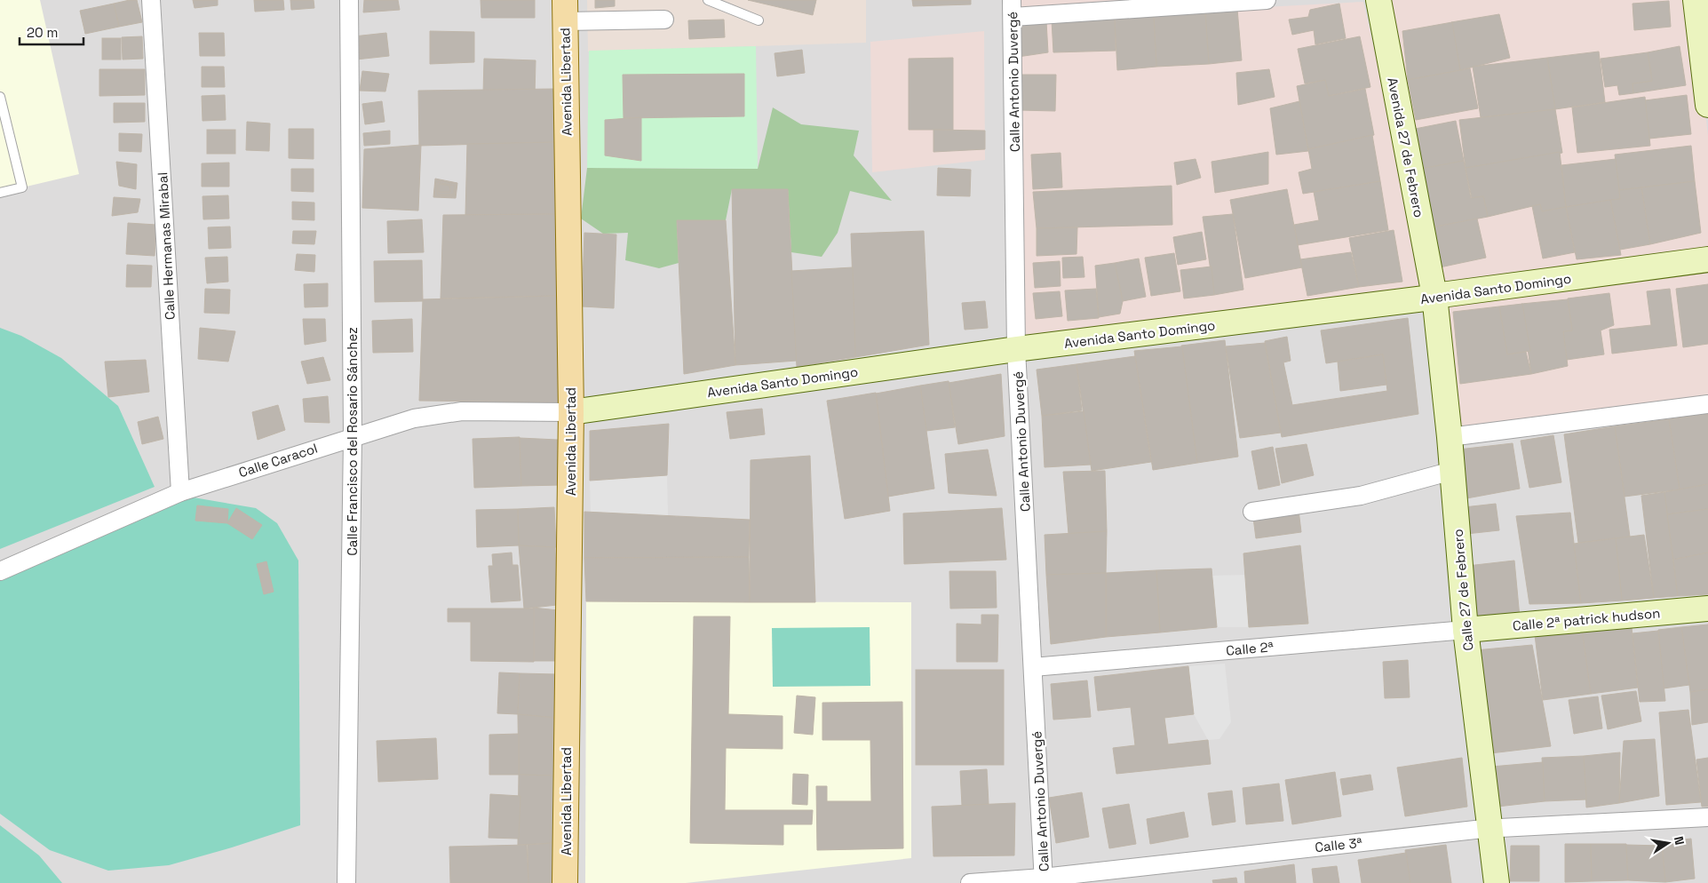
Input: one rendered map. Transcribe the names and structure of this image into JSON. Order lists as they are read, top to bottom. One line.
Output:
{"streets":{"main road":["Avenida Libertad","Avenida 27 de Febrero","Avenida Santo Domingo","Calle 27 de Febrero","Calle 2ª patrick hudson"],"street":["Calle Antonio Duvergé","Calle Hermanas Mirabal","Calle Francisco del Rosario Sánchez","Calle Caracol","Calle 2ª","Calle 3ª"]},"crossings":[["Avenida Libertad","Avenida Santo Domingo"],["Avenida Libertad","Calle Caracol"],["Calle Antonio Duvergé","Avenida Santo Domingo"],["Calle Antonio Duvergé","Calle 2ª"],["Calle Antonio Duvergé","Calle 3ª"],["Avenida 27 de Febrero","Avenida Santo Domingo"],["Avenida 27 de Febrero","Calle 27 de Febrero"],["Calle Hermanas Mirabal","Calle Caracol"],["Avenida Santo Domingo","Calle Caracol"],["Avenida Santo Domingo","Calle 27 de Febrero"],["Calle Francisco del Rosario Sánchez","Calle Caracol"],["Calle 27 de Febrero","Calle 2ª patrick hudson"],["Calle 27 de Febrero","Calle 2ª"],["Calle 27 de Febrero","Calle 3ª"],["Calle 2ª patrick hudson","Calle 2ª"]],"scale_bar":"20 m","north":"right"}
